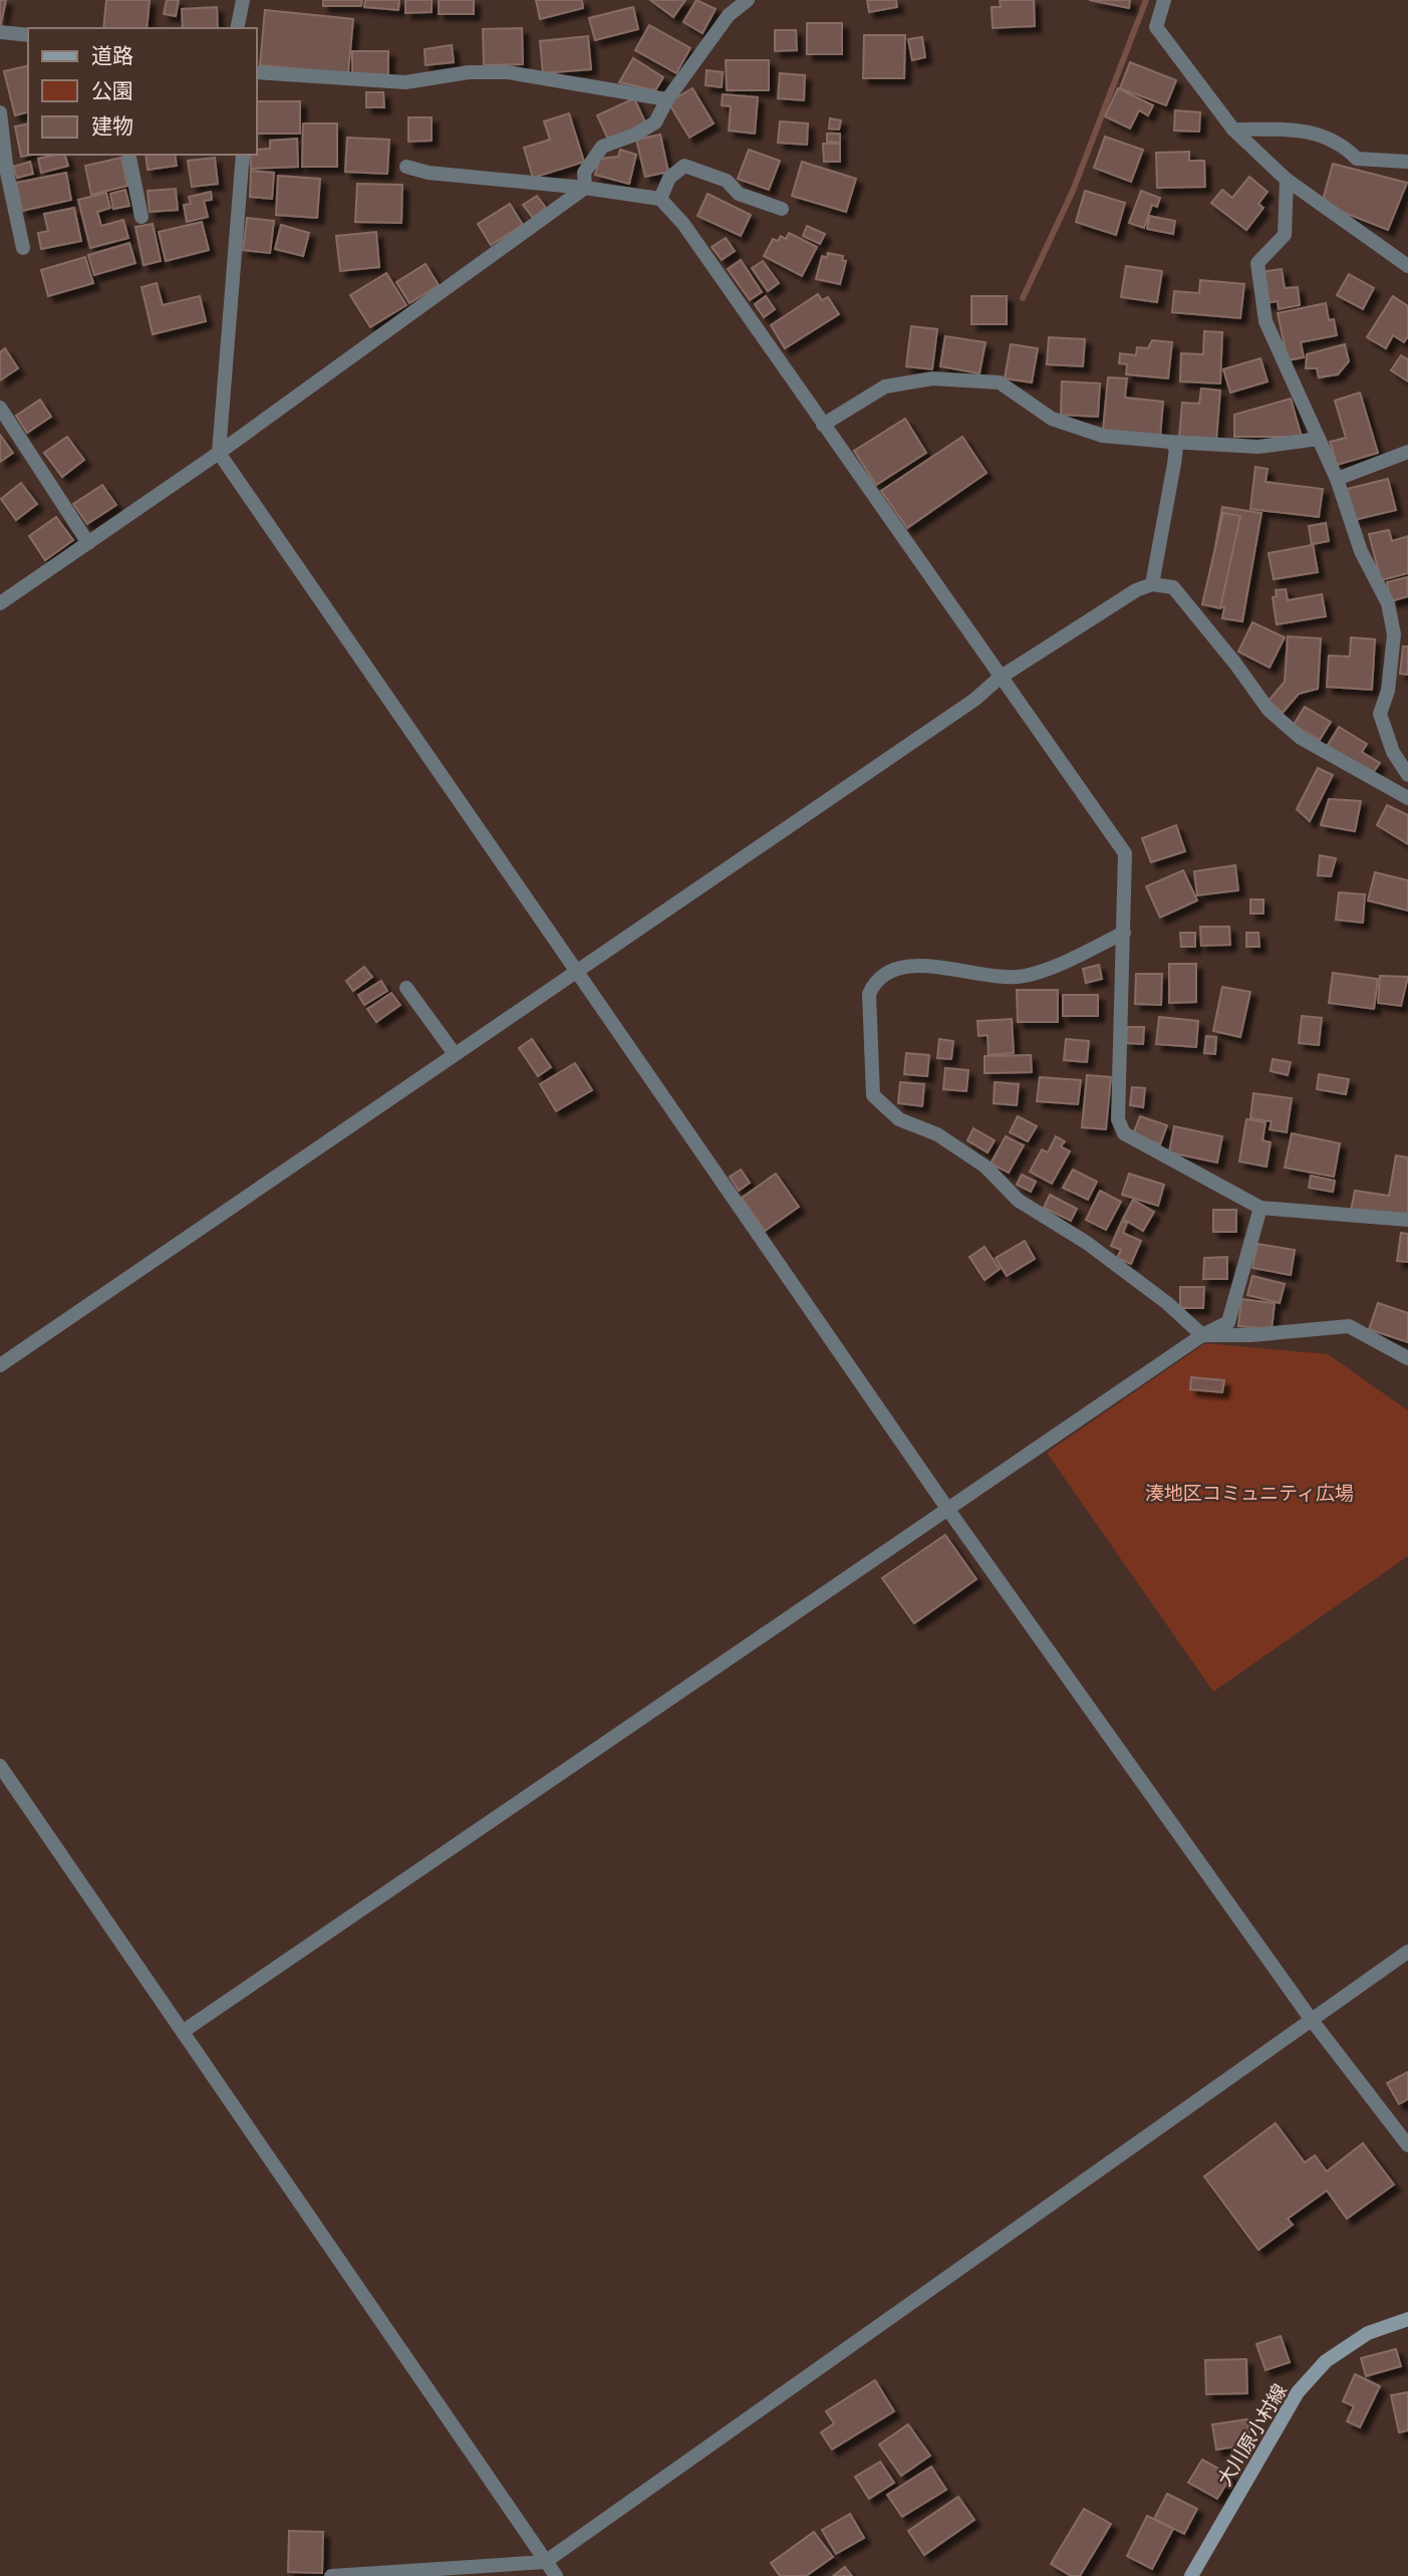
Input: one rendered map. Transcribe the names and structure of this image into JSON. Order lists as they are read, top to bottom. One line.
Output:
{"streets":{"main road":["大川原小村線"]},"parks":["湊地区コミュニティ広場"],"legend":["道路","公園","建物"]}
